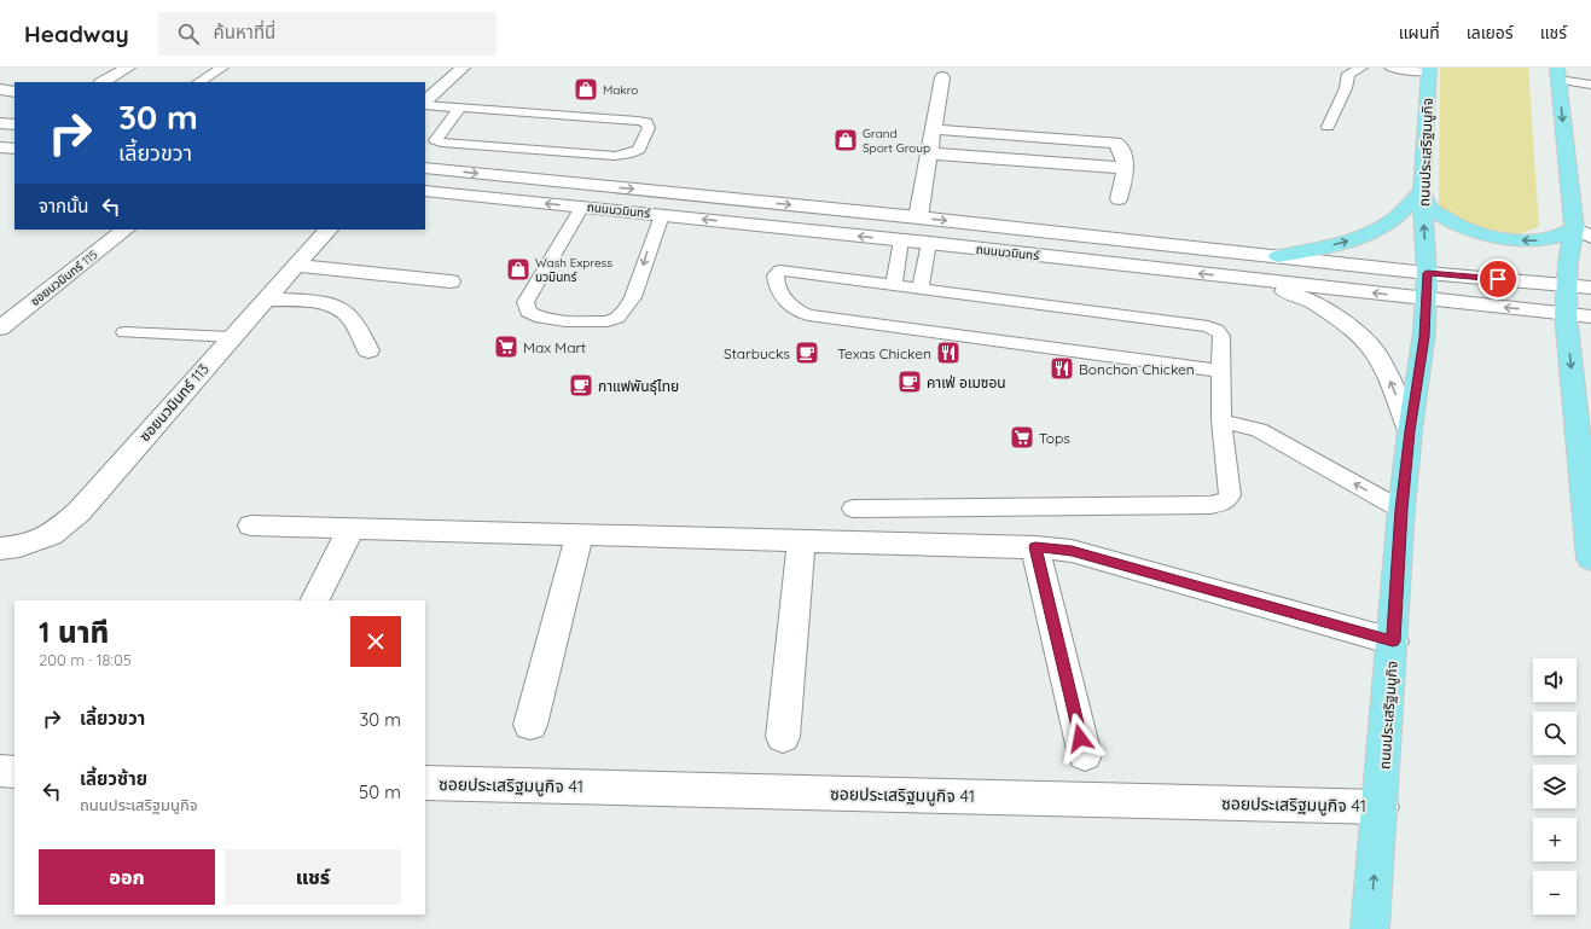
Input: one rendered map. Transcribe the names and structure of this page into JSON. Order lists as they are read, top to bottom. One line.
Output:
{"streets":{"main road":["ถนนประเสริฐมนูกิจ"],"street":["ถนนนวมินทร์","ซอยนวมินทร์ 115","ซอยนวมินทร์ 113","ซอยประเสริฐมนูกิจ 41"]},"crossings":[["ถนนประเสริฐมนูกิจ","ถนนนวมินทร์"],["ถนนประเสริฐมนูกิจ","ซอยประเสริฐมนูกิจ 41"]],"places":{"shop":["Makro","Grand Sport Group","Wash Express นวมินทร์"],"supermarket":["Max Mart","Tops"],"cafe":["Starbucks","คาเฟ่ อเมซอน","กาแฟพันธุ์ไทย"],"restaurant":["Texas Chicken","Bonchon Chicken"]},"page":{"header":"Headway","search":"ค้นหาที่นี่","nav":["แผนที่","เลเยอร์","แชร์"],"turn":["30 m","เลี้ยวขวา"],"then":"จากนั้น","heading":["1 นาที","200 m · 18:05"],"map_buttons":["+","−"],"list":[{"name":"เลี้ยวขวา","value":"30 m"},{"name":"เลี้ยวซ้าย","note":"ถนนประเสริฐมนูกิจ","value":"50 m"}],"buttons":["ออก","แชร์"]}}
